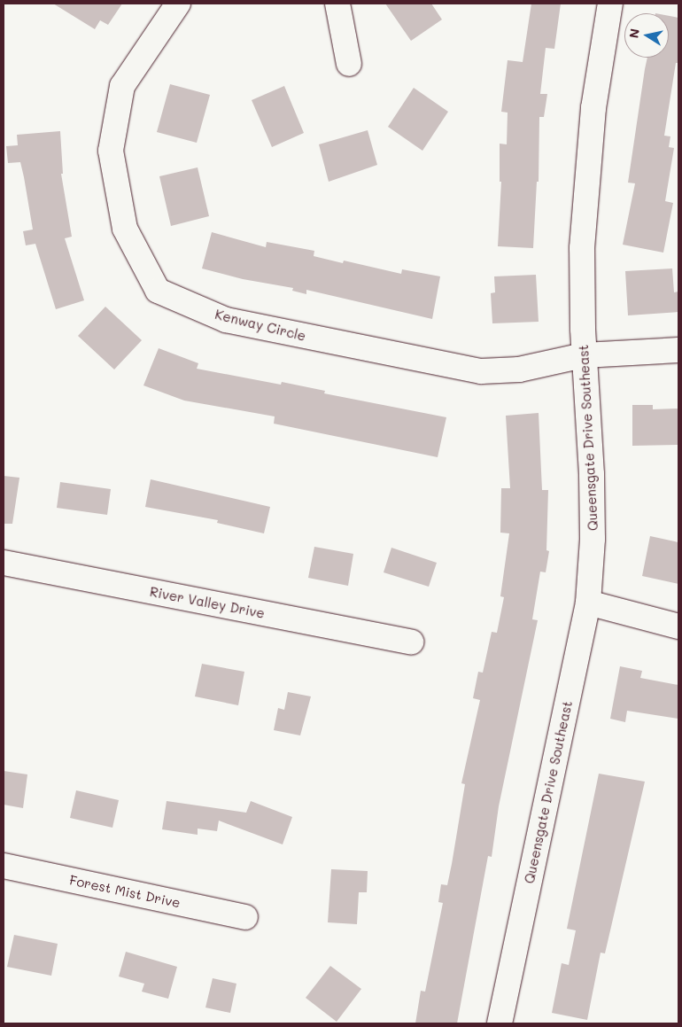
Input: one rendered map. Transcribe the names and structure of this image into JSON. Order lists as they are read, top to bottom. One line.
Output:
{"streets":{"street":["Kenway Circle","Queensgate Drive Southeast","River Valley Drive","Forest Mist Drive"]},"crossings":[["Kenway Circle","Queensgate Drive Southeast"]],"north":"left"}
